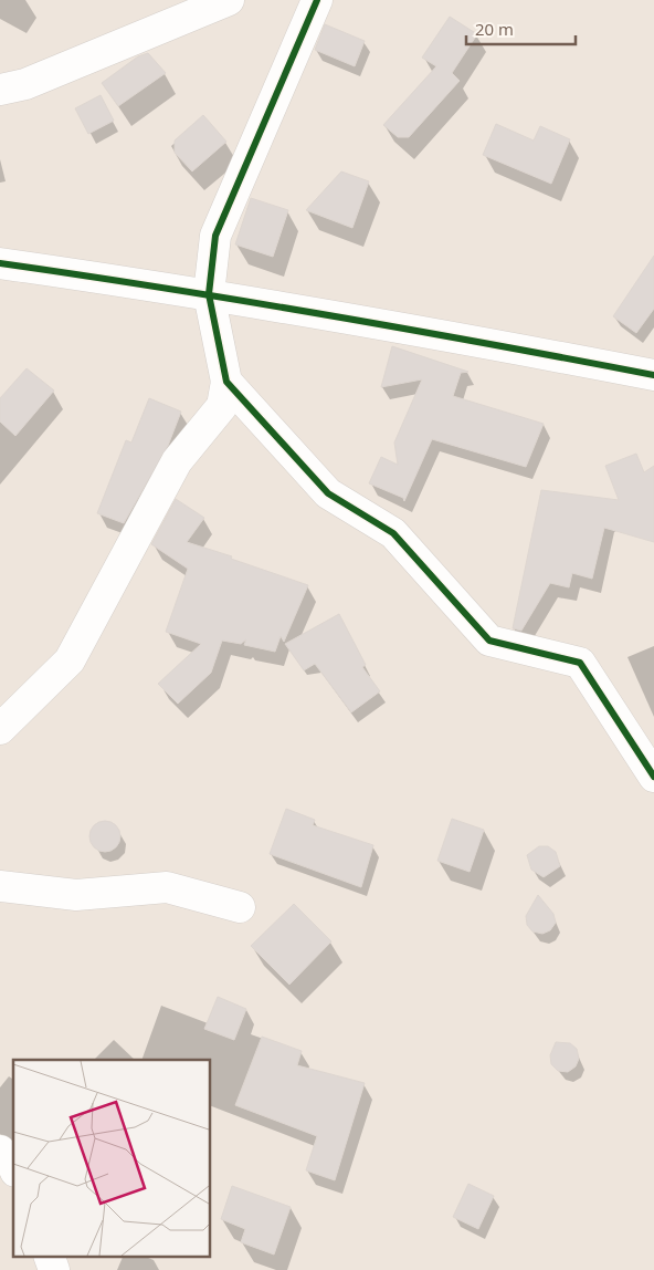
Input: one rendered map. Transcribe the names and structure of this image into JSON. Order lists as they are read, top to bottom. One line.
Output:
{"scale_bar":"20 m"}
